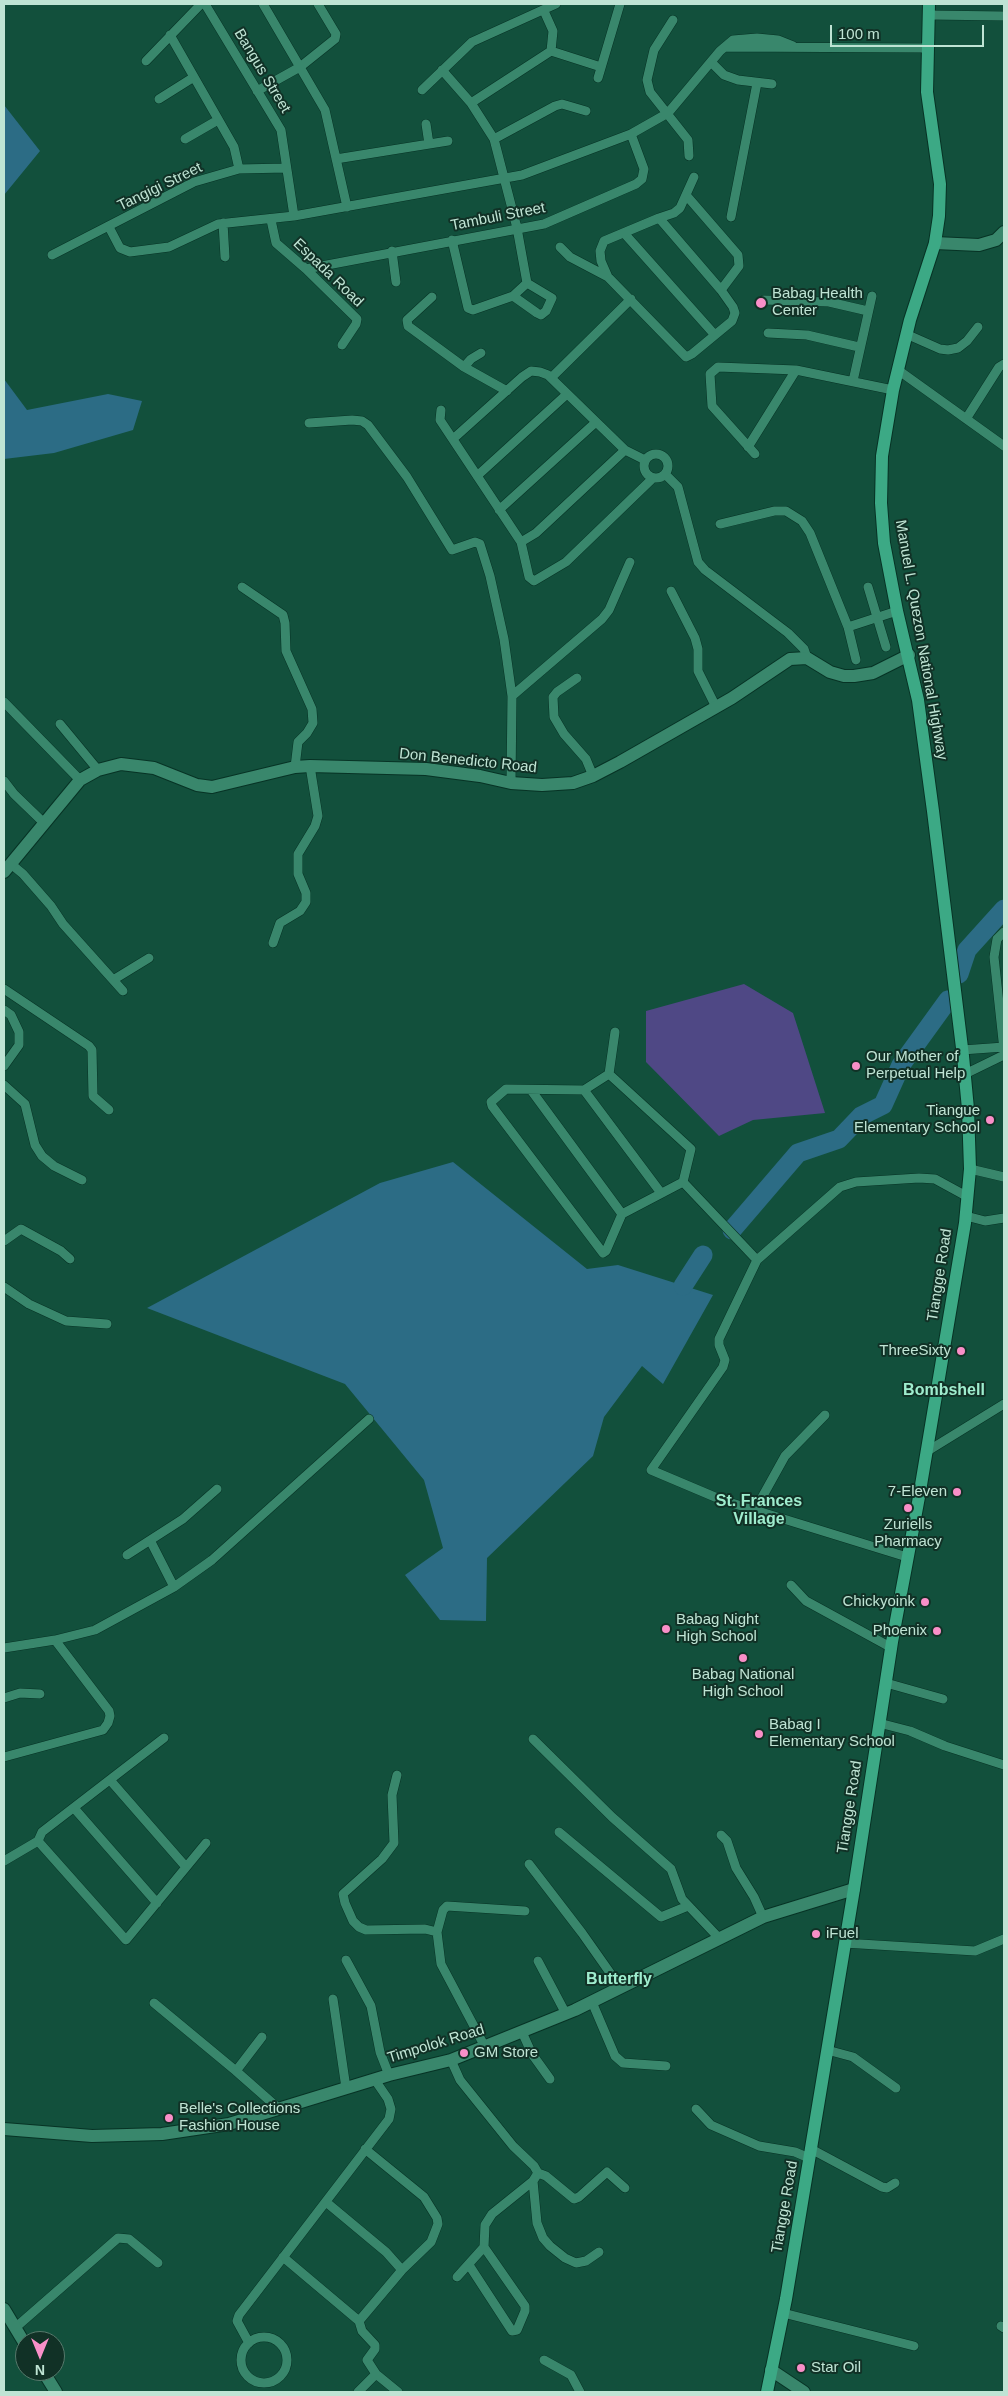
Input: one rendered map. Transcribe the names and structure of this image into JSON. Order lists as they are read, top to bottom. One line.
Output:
{"streets":{"main road":["Manuel L. Quezon National Highway","Tiangge Road"],"street":["Bangus Street","Tangigi Street","Tambuli Street","Espada Road","Don Benedicto Road","Timpolok Road"]},"crossings":[["Bangus Street","Tangigi Street"],["Tambuli Street","Espada Road"],["Manuel L. Quezon National Highway","Tiangge Road"],["Tiangge Road","Timpolok Road"]],"districts":["Bombshell","St. Frances Village","Butterfly"],"places":["Babag Health Center","Our Mother of Perpetual Help","Tiangue Elementary School","ThreeSixty","7-Eleven","Zuriells Pharmacy","Chickyoink","Babag Night High School","Phoenix","Babag National High School","Babag I Elementary School","iFuel","GM Store","Belle's Collections Fashion House","Star Oil"],"scale_bar":"100 m","north":"bottom"}
